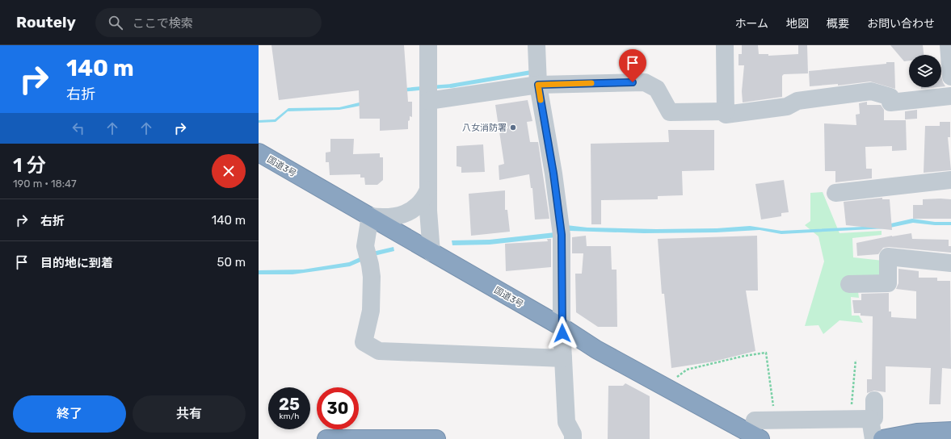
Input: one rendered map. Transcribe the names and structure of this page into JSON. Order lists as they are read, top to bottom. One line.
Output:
{"streets":{"highway":["国道3号"]},"places":["八女消防署"],"page":{"header":"Routely","search":"ここで検索","nav":["ホーム","地図","概要","お問い合わせ"],"turn":["140 m","右折"],"heading":["1 分","190 m · 18:47"],"list":[{"name":"右折","value":"140 m"},{"name":"目的地に到着","value":"50 m"}],"speed":"25 km/h","limit":"30","buttons":["終了","共有"]}}
